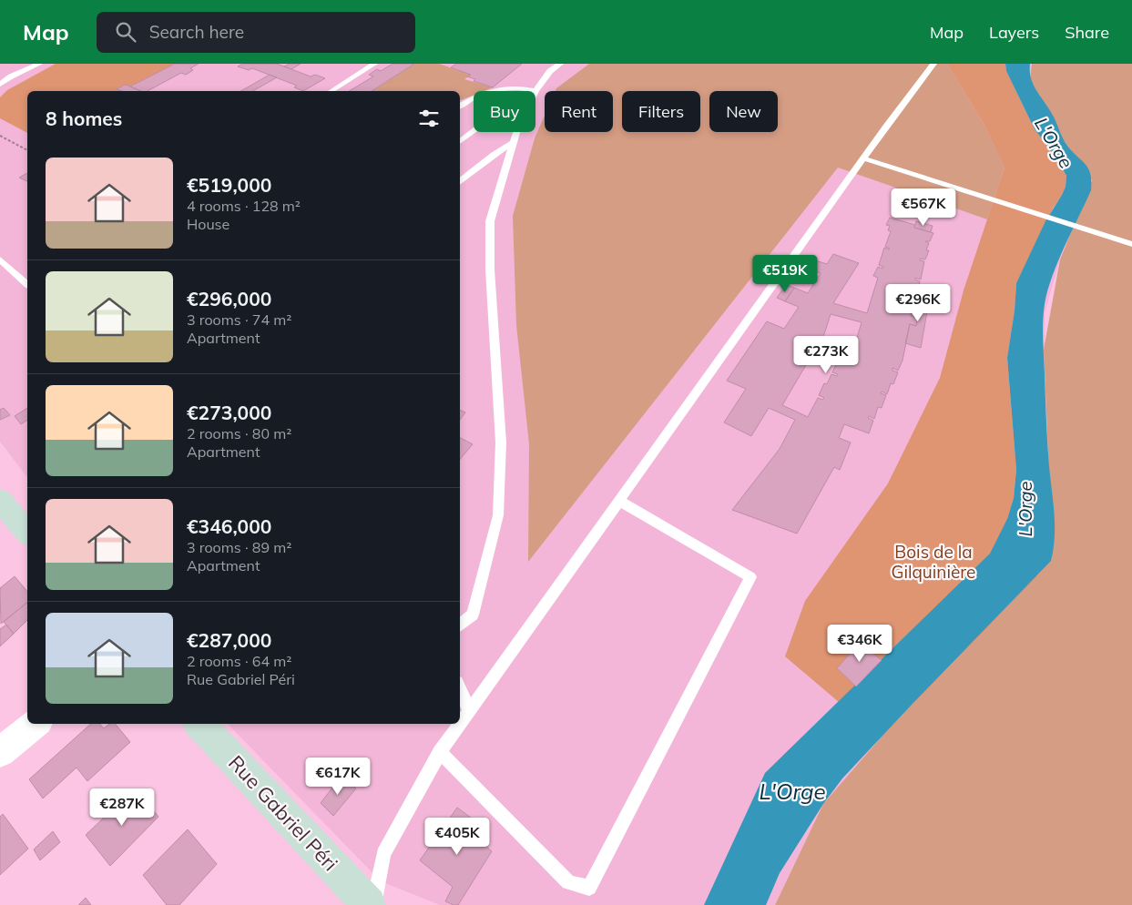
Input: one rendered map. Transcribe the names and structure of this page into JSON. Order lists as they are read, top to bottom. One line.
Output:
{"streets":{"main road":["Rue Gabriel Péri"]},"water":["L'Orge"],"parks":["Bois de la Gilquinière"],"page":{"header":"Map","search":"Search here","nav":["Map","Layers","Share"],"chip":["Buy","Rent","Filters","New"],"heading":"8 homes","list":[{"name":"€519,000","note":"4 rooms · 128 m² · House"},{"name":"€296,000","note":"3 rooms · 74 m² · Apartment"},{"name":"€273,000","note":"2 rooms · 80 m² · Apartment"},{"name":"€346,000","note":"3 rooms · 89 m² · Apartment"},{"name":"€287,000","note":"2 rooms · 64 m² · Rue Gabriel Péri"}],"price":["€567K","€519K","€296K","€273K","€346K","€617K","€287K","€405K"]}}
